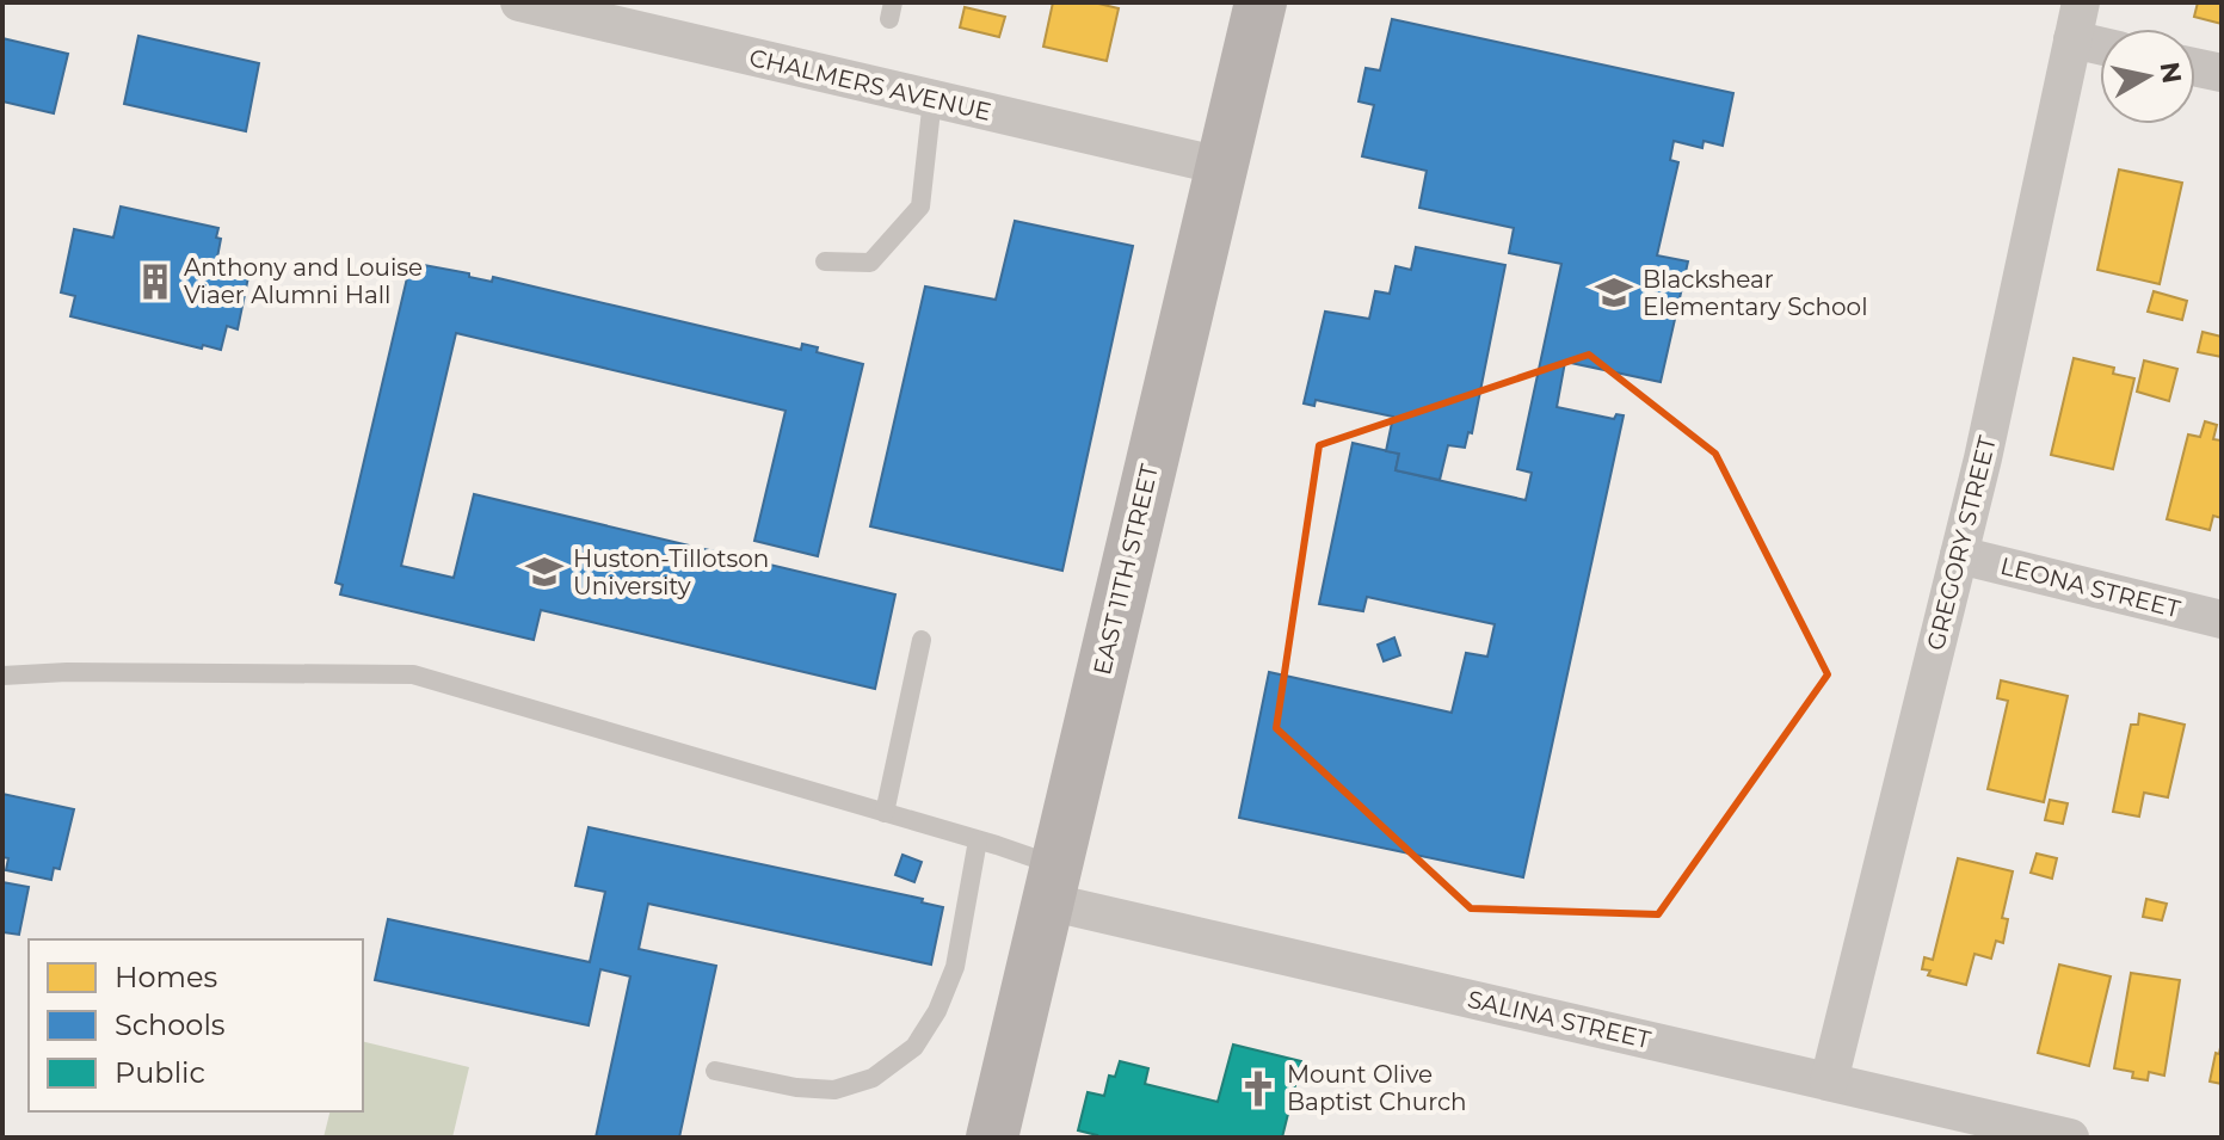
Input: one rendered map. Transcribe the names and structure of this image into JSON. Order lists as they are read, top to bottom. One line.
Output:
{"streets":{"street":["CHALMERS AVENUE","GREGORY STREET","EAST 11TH STREET","LEONA STREET","SALINA STREET"]},"crossings":[["CHALMERS AVENUE","EAST 11TH STREET"],["GREGORY STREET","LEONA STREET"],["GREGORY STREET","SALINA STREET"],["EAST 11TH STREET","SALINA STREET"]],"places":{"building":["Anthony and Louise Viaer Alumni Hall"],"school or university":["Blackshear Elementary School","Huston-Tillotson University"],"church":["Mount Olive Baptist Church"]},"legend":["Homes","Schools","Public"],"north":"right"}
